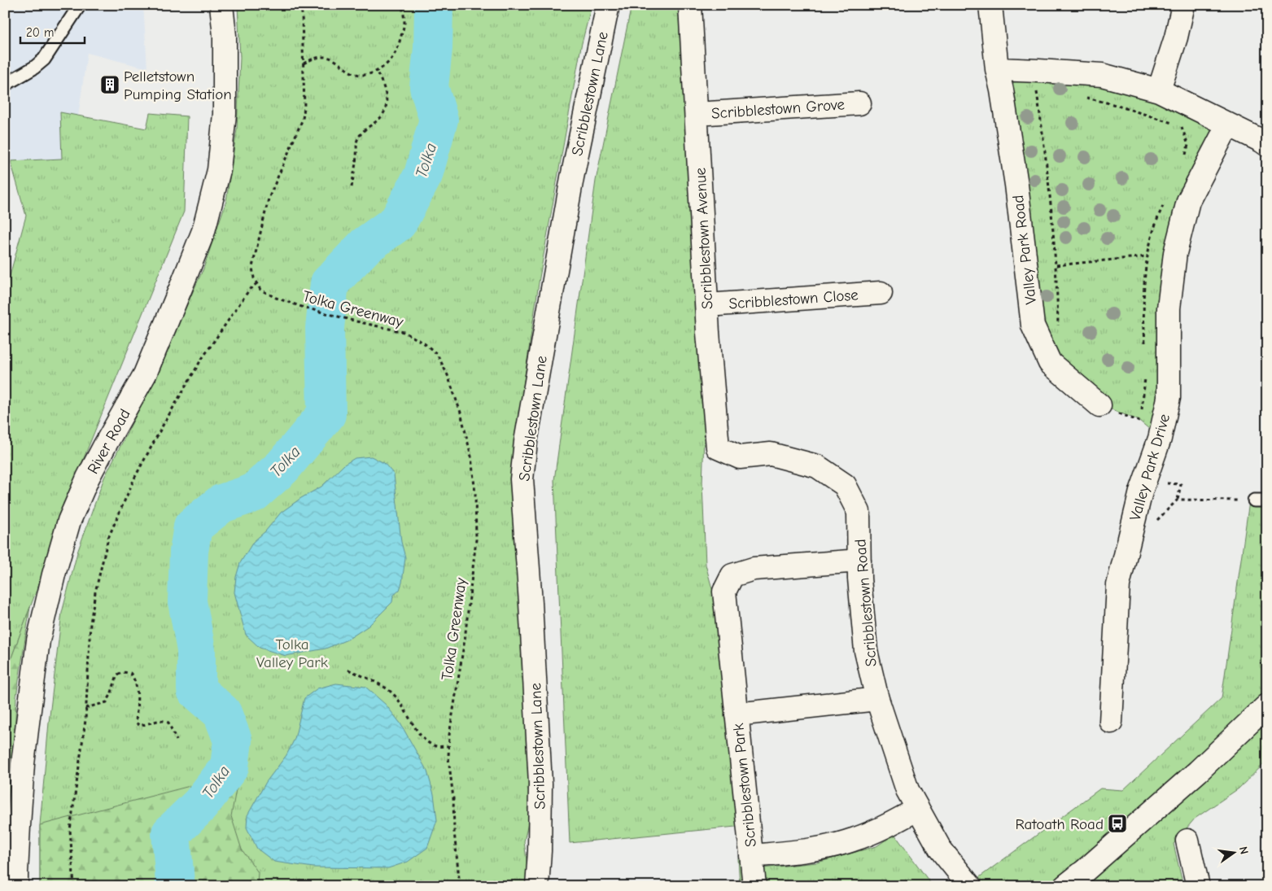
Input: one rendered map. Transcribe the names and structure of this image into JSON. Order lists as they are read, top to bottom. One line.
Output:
{"streets":{"street":["Scribblestown Lane","Scribblestown Grove","Scribblestown Avenue","Valley Park Road","Scribblestown Close","River Road","Valley Park Drive","Scribblestown Road","Scribblestown Park"],"path":["Tolka Greenway"]},"crossings":[["Scribblestown Grove","Scribblestown Avenue"],["Scribblestown Avenue","Scribblestown Close"],["Scribblestown Avenue","Scribblestown Road"],["Scribblestown Road","Scribblestown Park"]],"water":["Tolka"],"parks":["Tolka Valley Park"],"places":{"building":["Pelletstown Pumping Station"],"bus stop":["Ratoath Road"]},"scale_bar":"20 m","north":"right"}
